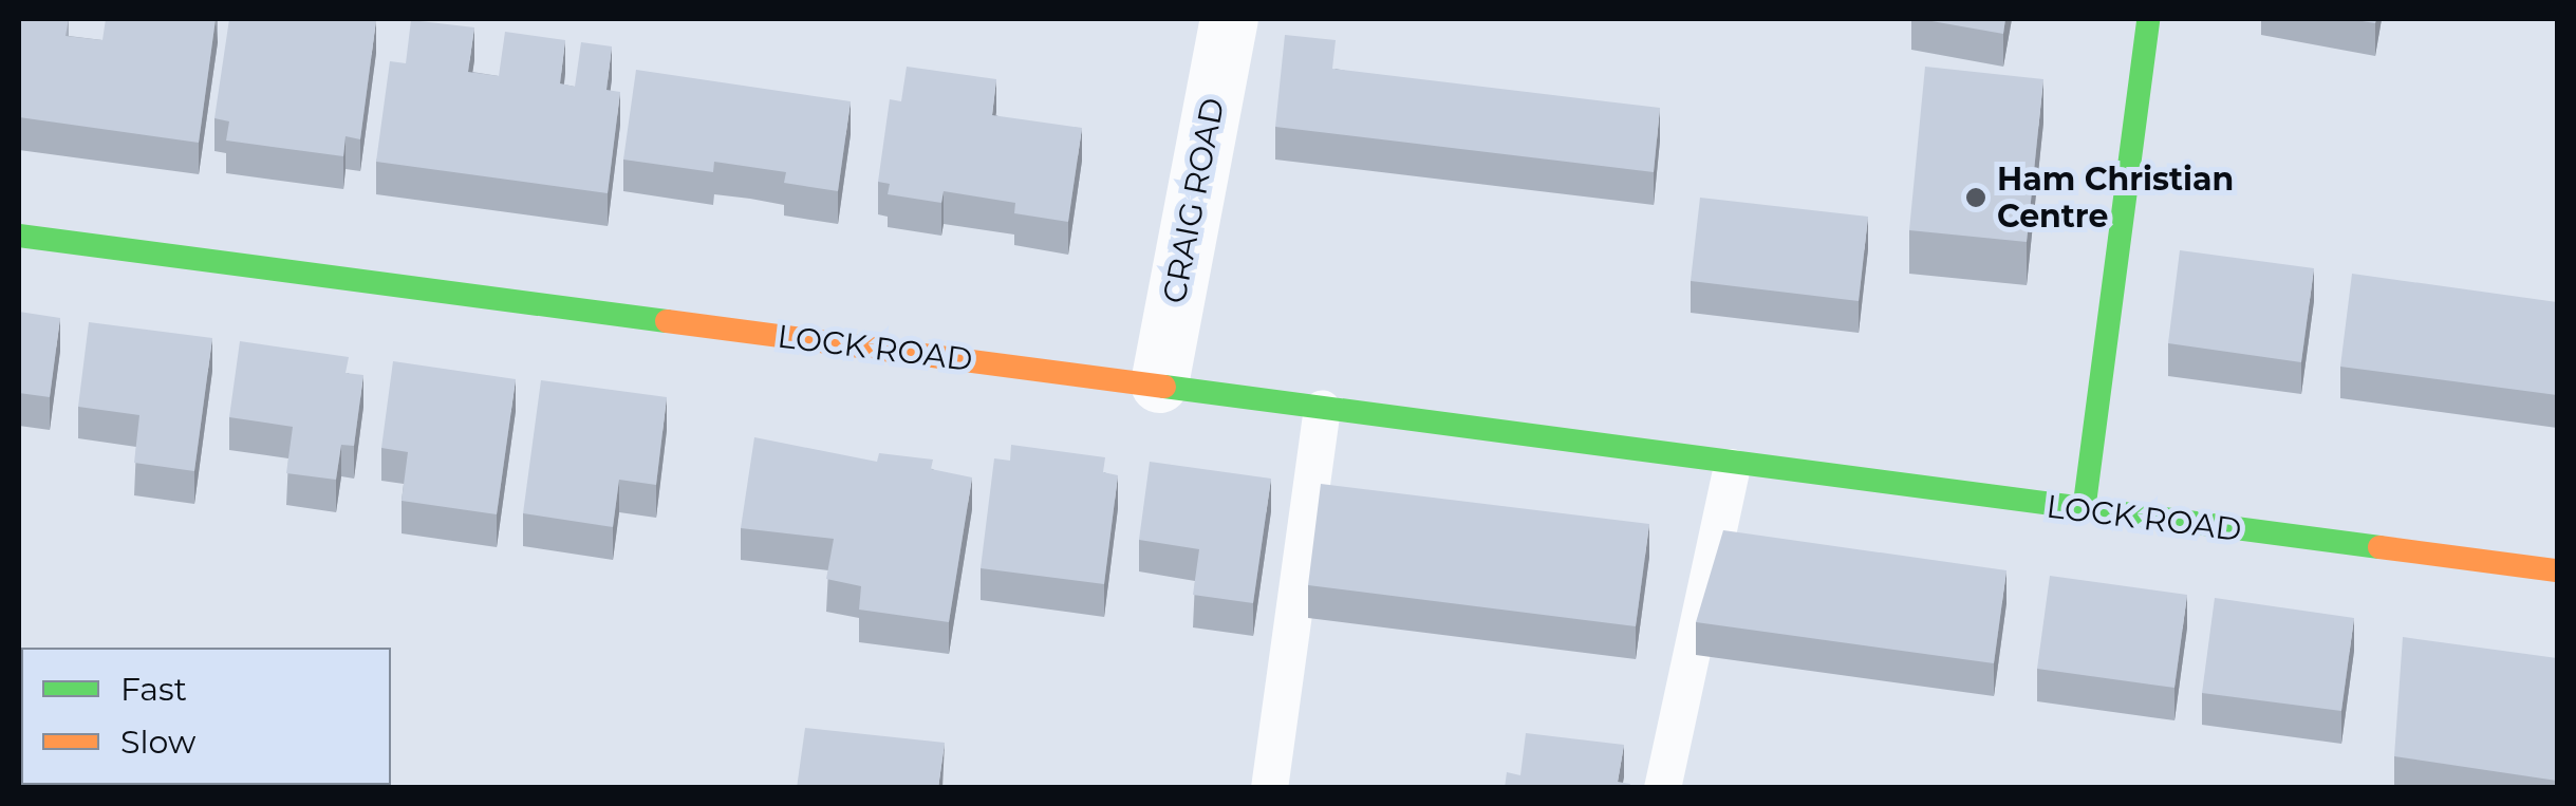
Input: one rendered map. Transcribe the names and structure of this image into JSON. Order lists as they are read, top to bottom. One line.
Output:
{"streets":{"street":["CRAIG ROAD","LOCK ROAD"]},"crossings":[["CRAIG ROAD","LOCK ROAD"]],"places":["Ham Christian Centre"],"legend":["Fast","Slow"]}
